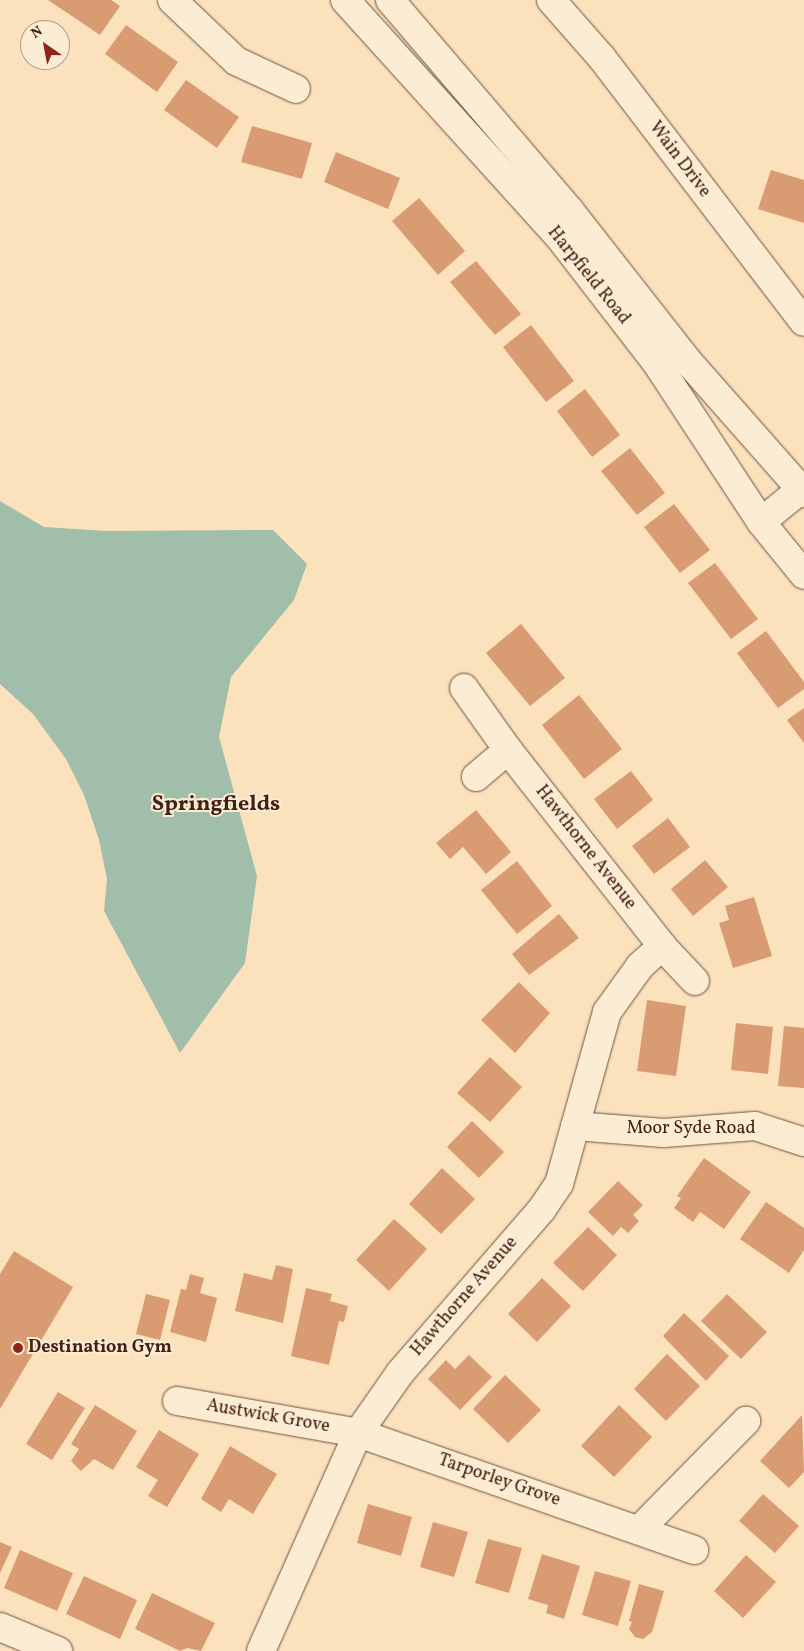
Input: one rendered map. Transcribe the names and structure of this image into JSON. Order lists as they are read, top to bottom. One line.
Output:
{"streets":{"street":["Wain Drive","Harpfield Road","Hawthorne Avenue","Moor Syde Road","Austwick Grove","Tarporley Grove"]},"crossings":[["Hawthorne Avenue","Moor Syde Road"],["Hawthorne Avenue","Austwick Grove"],["Hawthorne Avenue","Tarporley Grove"],["Austwick Grove","Tarporley Grove"]],"districts":["Springfields"],"places":["Destination Gym"],"north":"top left"}
